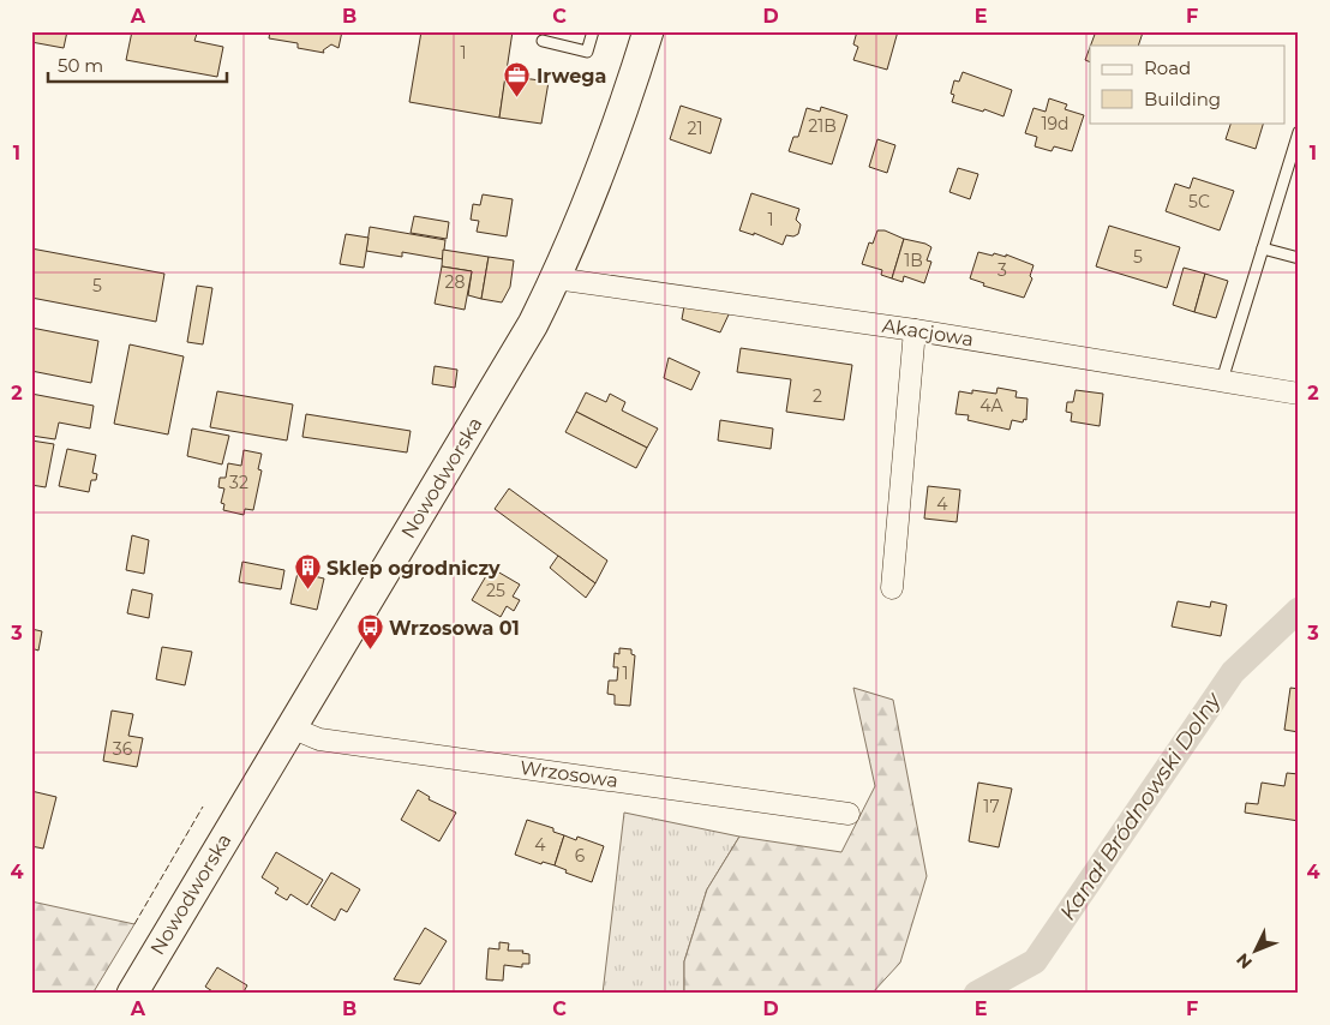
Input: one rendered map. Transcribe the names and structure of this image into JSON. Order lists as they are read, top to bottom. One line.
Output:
{"streets":{"main road":["Nowodworska"],"street":["Akacjowa","Wrzosowa"]},"crossings":[["Akacjowa","Nowodworska"],["Nowodworska","Wrzosowa"]],"water":["Kanał Bródnowski Dolny"],"places":{"office":["Irwega"],"building":["Sklep ogrodniczy"],"bus stop":["Wrzosowa 01"]},"house_numbers":["1","19d","21B","21","5C","1","5","1B","3","28","5","2","4A","32","4","25","1","36","17","4","6"],"legend":["Road","Building"],"scale_bar":"50 m","north":"bottom left","grid":{"columns":["A","B","C","D","E","F"],"rows":["1","2","3","4"]}}
